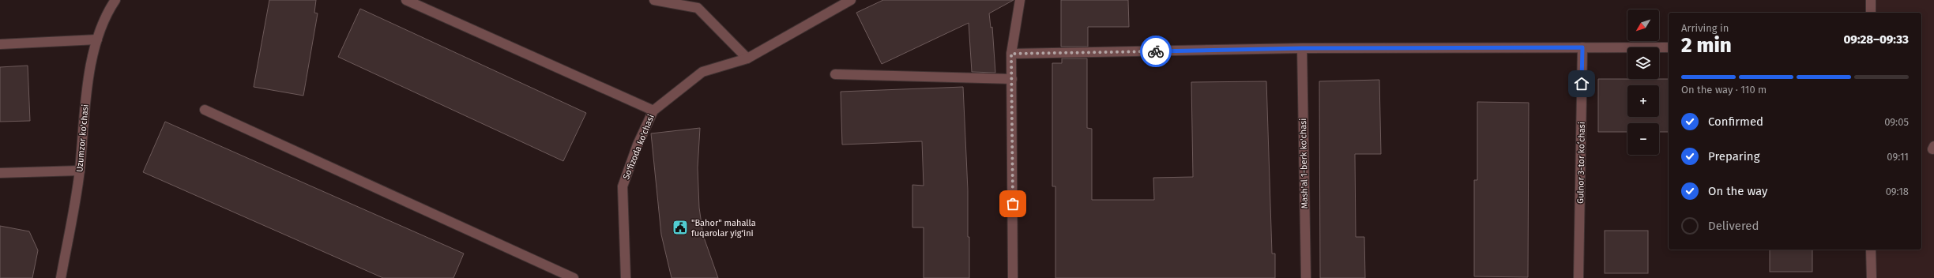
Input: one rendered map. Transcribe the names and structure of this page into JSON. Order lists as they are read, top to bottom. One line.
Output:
{"streets":{"street":["Uzumzor ko'chasi","So'fizoda ko'chasi","Gulnor 3-tor koʻchasi","Mash'al 1-berk ko'chasi"]},"places":{"public building":["\"Bahor\" mahalla fuqarolar yig‘ini"]},"north":"bottom left","page":{"map_buttons":["+","−"],"heading":["2 min","Arriving in","09:28–09:33"],"bar":"On the way · 110 m","list":[["Confirmed","09:05"],["Preparing","09:11"],["On the way","09:18"],"Delivered"]}}
